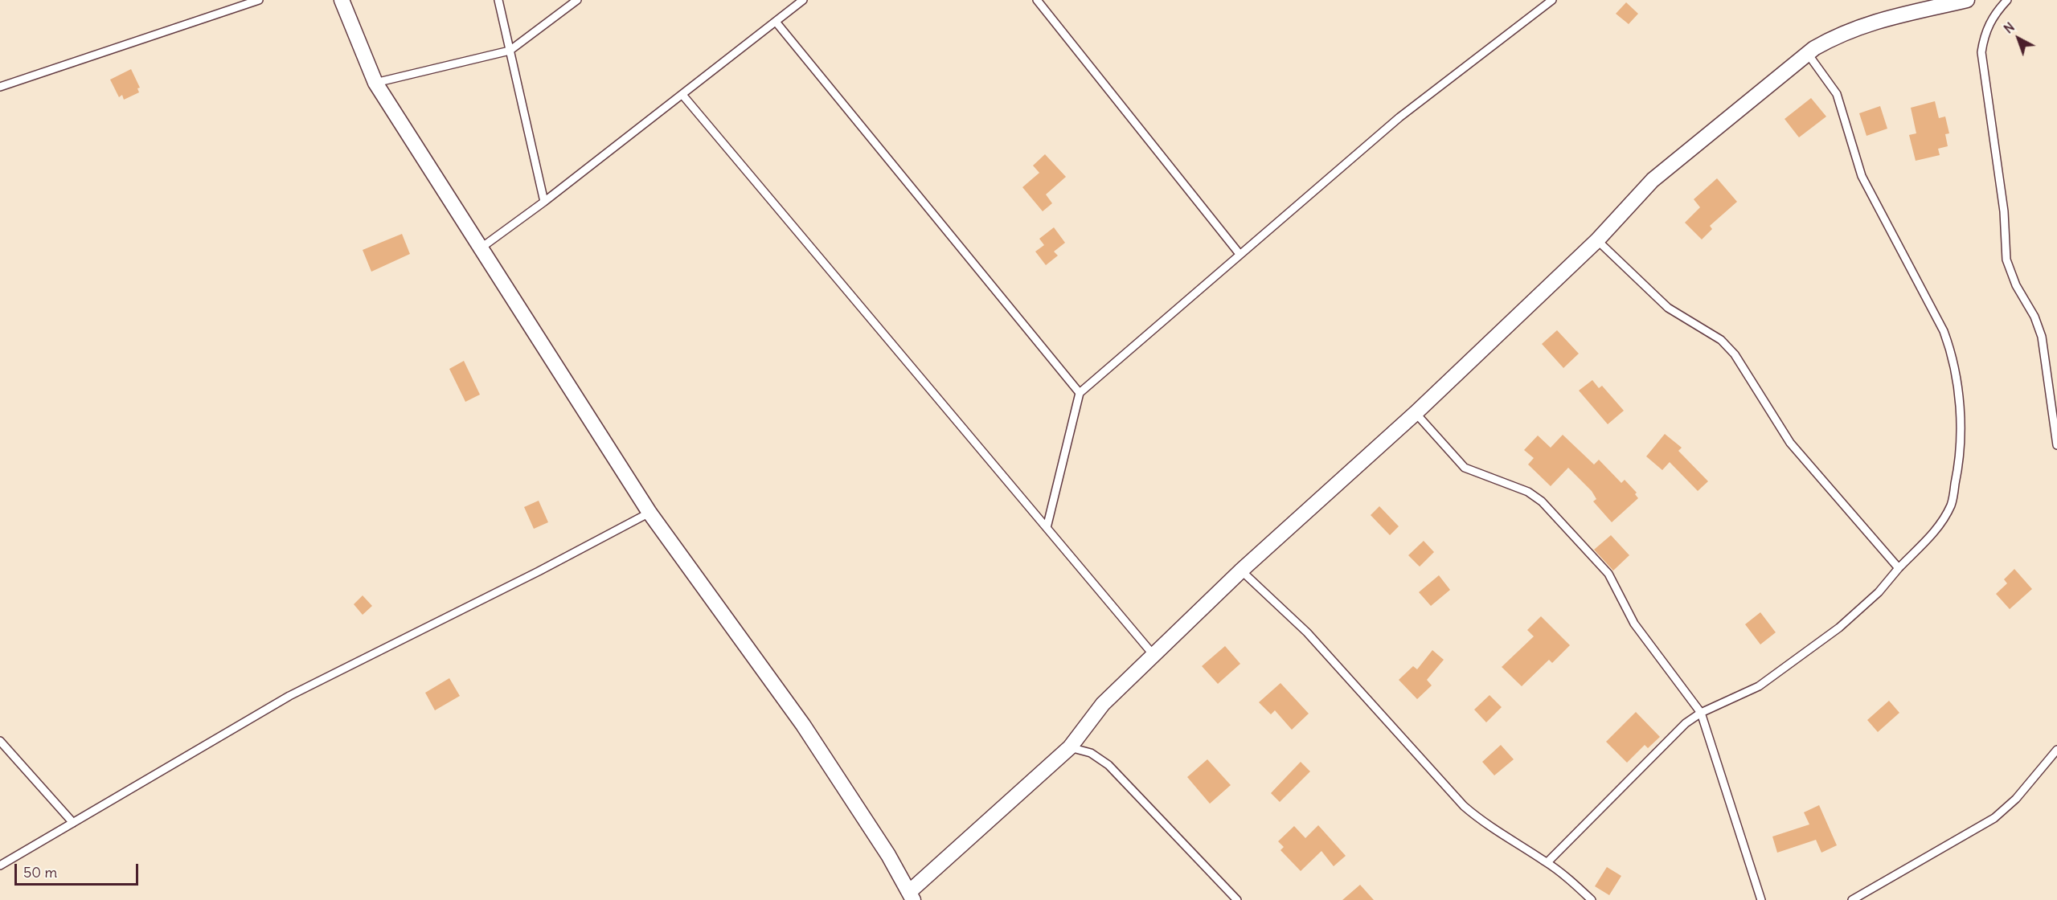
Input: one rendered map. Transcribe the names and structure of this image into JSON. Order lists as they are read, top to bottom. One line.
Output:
{"scale_bar":"50 m","north":"top left"}
